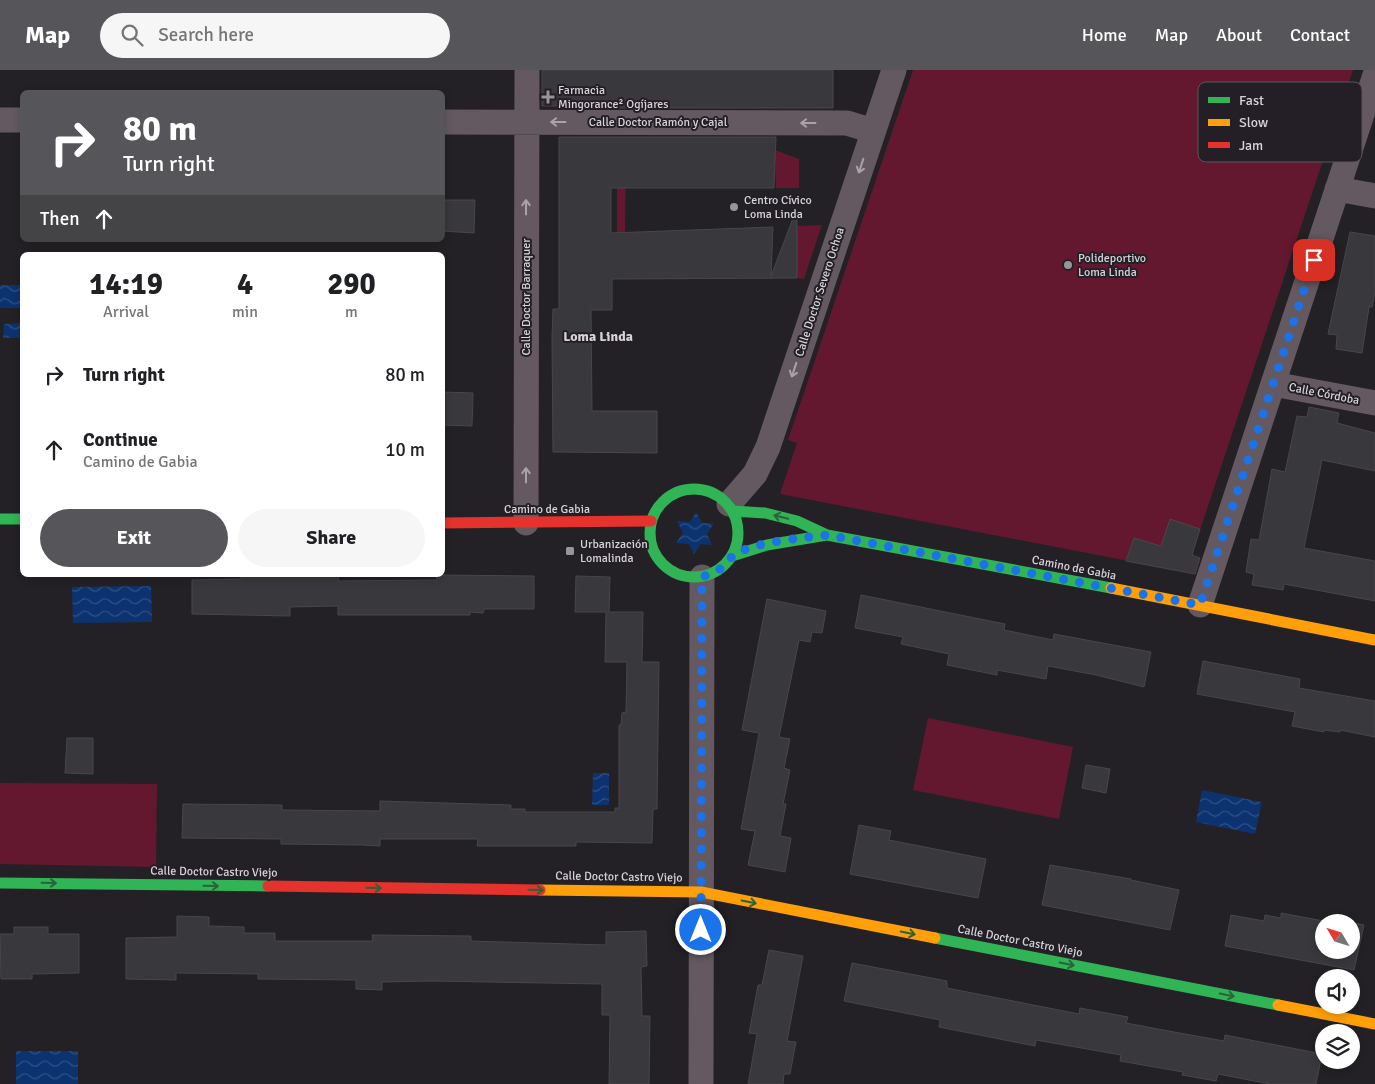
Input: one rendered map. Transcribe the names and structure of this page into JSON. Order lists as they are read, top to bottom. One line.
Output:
{"streets":{"street":["Calle Doctor Ramón y Cajal","Calle Doctor Severo Ochoa","Calle Doctor Barraquer","Calle Córdoba","Camino de Gabia","Calle Doctor Castro Viejo"]},"crossings":[["Calle Doctor Ramón y Cajal","Calle Doctor Severo Ochoa"],["Calle Doctor Ramón y Cajal","Calle Doctor Barraquer"],["Calle Doctor Severo Ochoa","Camino de Gabia"],["Calle Doctor Barraquer","Camino de Gabia"]],"one_way":["Calle Doctor Ramón y Cajal","Calle Doctor Severo Ochoa","Calle Doctor Barraquer","Calle Doctor Castro Viejo"],"districts":["Loma Linda"],"places":{"health":["Farmacia Mingorance² Ogíjares"],"other":["Centro Cívico Loma Linda","Polideportivo Loma Linda"],"transit":["Urbanización Lomalinda"]},"legend":["Fast","Slow","Jam"],"north":"top left","page":{"header":"Map","search":"Search here","nav":["Home","Map","About","Contact"],"turn":["80 m","Turn right"],"then":"Then","eta":["14:19","Arrival","4","min","290","m"],"list":[{"name":"Turn right","value":"80 m"},{"name":"Continue","note":"Camino de Gabia","value":"10 m"}],"buttons":["Exit","Share"]}}
